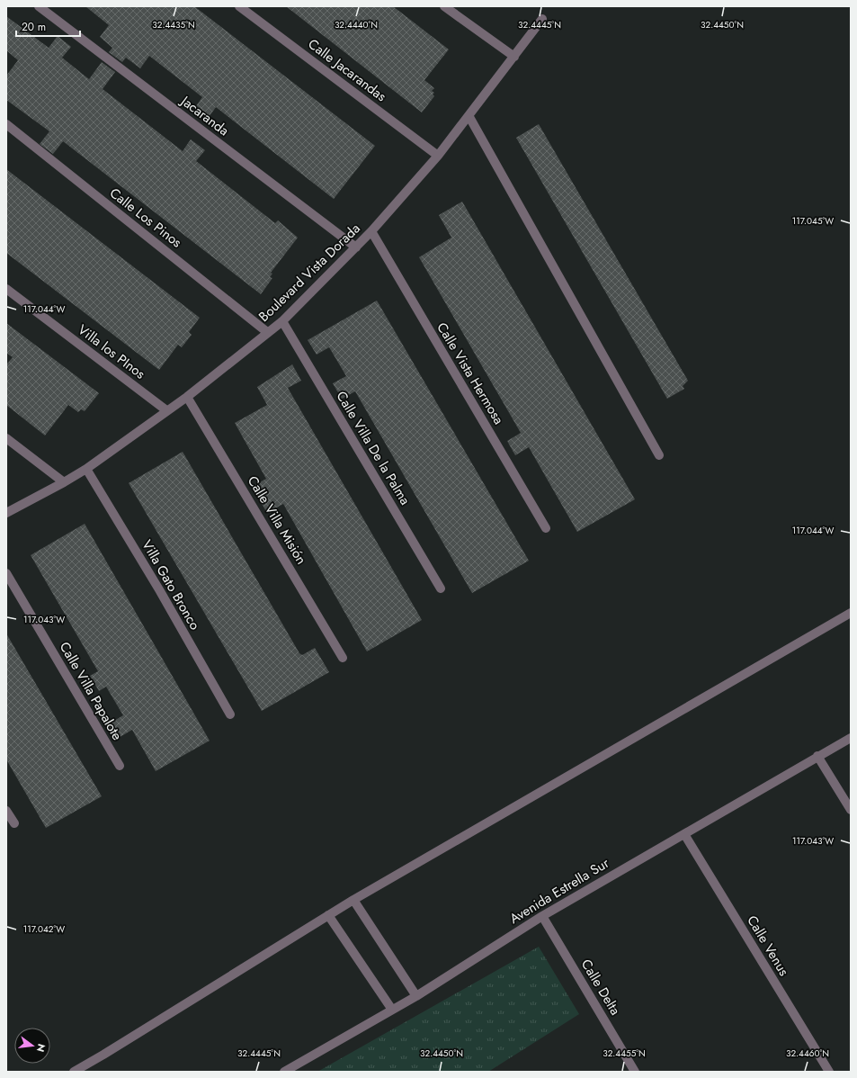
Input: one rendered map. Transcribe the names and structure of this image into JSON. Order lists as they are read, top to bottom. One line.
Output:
{"streets":{"street":["Calle Jacarandas","Jacaranda","Calle Los Pinos","Boulevard Vista Dorada","Villa los PInos","Calle Vista Hermosa","Calle Villa De la Palma","Calle Villa Misión","Villa Gato Bronco","Calle Villa Papalote","Avenida Estrella Sur","Calle Venus","Calle Delta"]},"crossings":[["Calle Jacarandas","Boulevard Vista Dorada"],["Jacaranda","Boulevard Vista Dorada"],["Calle Los Pinos","Boulevard Vista Dorada"],["Boulevard Vista Dorada","Villa los PInos"],["Boulevard Vista Dorada","Calle Vista Hermosa"],["Boulevard Vista Dorada","Calle Villa De la Palma"],["Boulevard Vista Dorada","Calle Villa Misión"],["Boulevard Vista Dorada","Villa Gato Bronco"],["Avenida Estrella Sur","Calle Venus"],["Avenida Estrella Sur","Calle Delta"]],"scale_bar":"20 m","north":"right","coordinates":["32.4435°N","32.4440°N","32.4445°N","32.4450°N","117.045°W","117.044°W","117.043°W","117.042°W","32.4455°N","32.4460°N"]}
